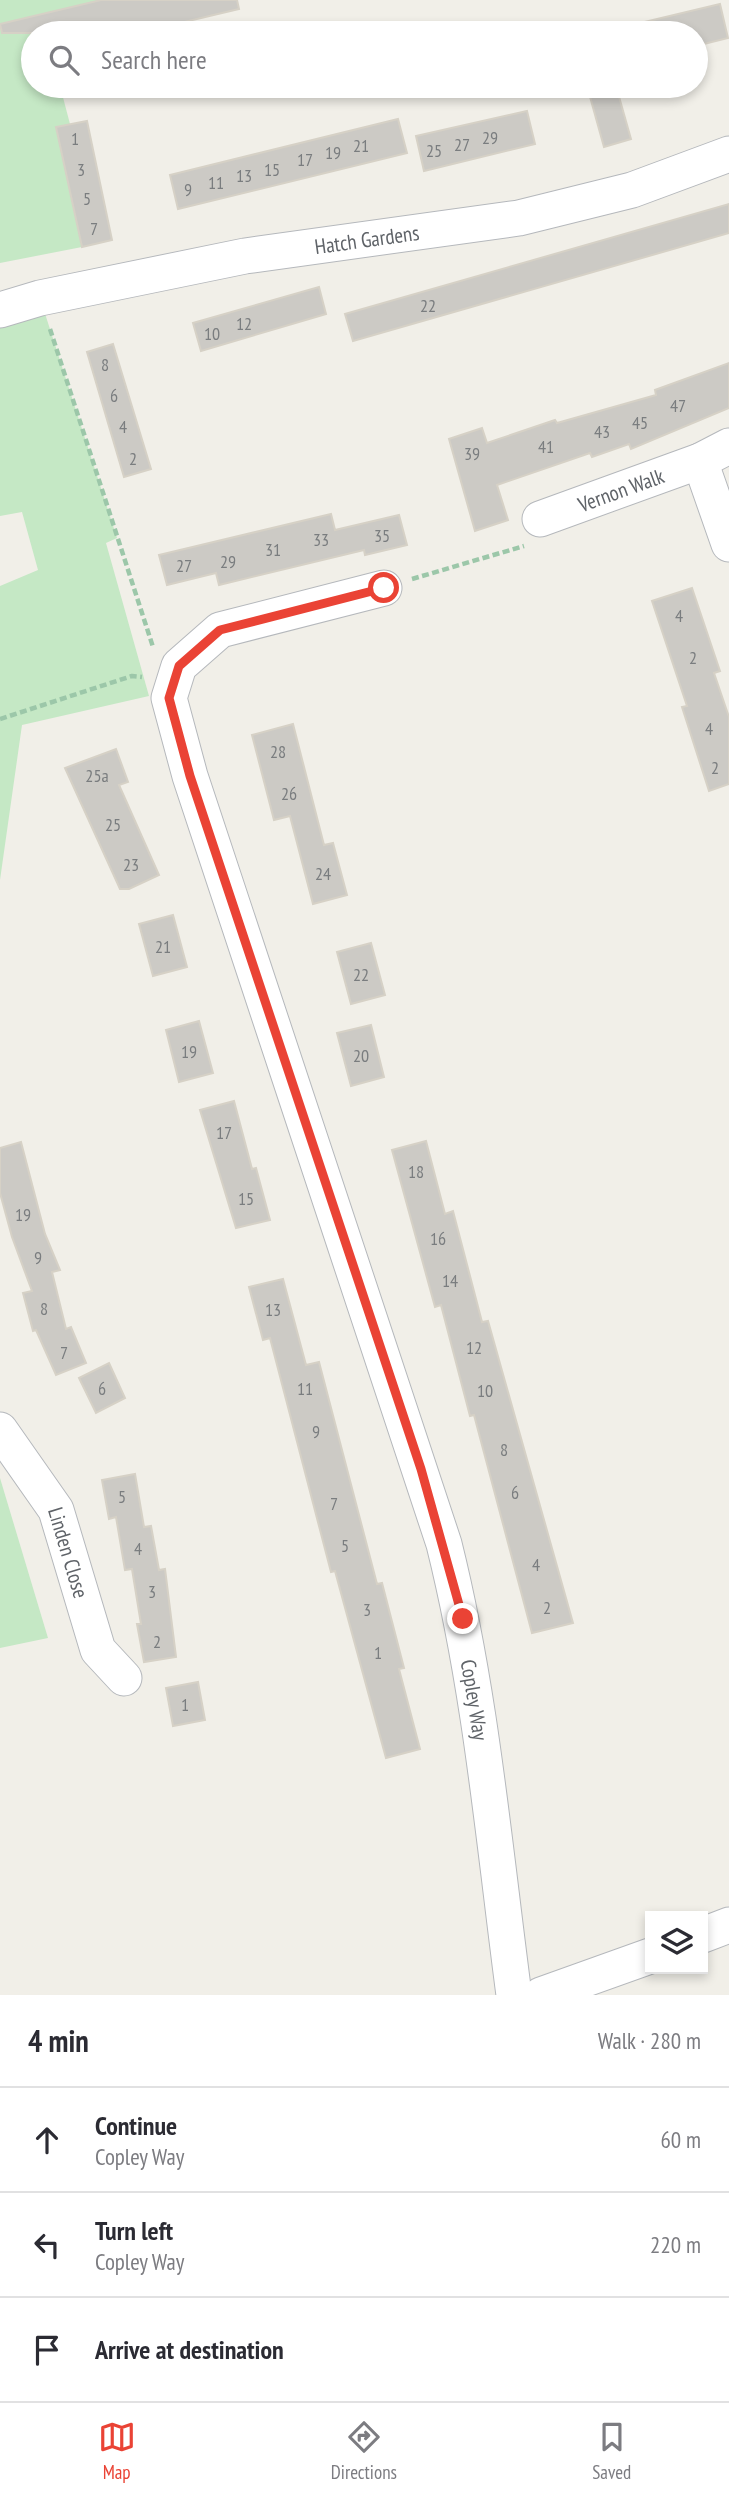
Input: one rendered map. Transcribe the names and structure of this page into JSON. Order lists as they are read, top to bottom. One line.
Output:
{"streets":{"street":["Hatch Gardens","Vernon Walk","Linden Close","Copley Way"]},"house_numbers":["29","1","27","21","25","19","17","3","15","13","11","9","5","7","22","12","10","8","6","47","45","4","43","41","39","2","35","33","31","29","27","4","2","4","28","2","25a","26","25","23","24","21","22","19","20","17","18","15","19","16","9","14","8","13","12","7","6","11","10","9","8","6","5","7","5","4","4","3","2","3","2","1","1"],"page":{"search":"Search here","heading":["4 min","Walk · 280 m"],"list":[["Continue","Copley Way","60 m"],["Turn left","Copley Way","220 m"],"Arrive at destination"],"nav":["Map","Directions","Saved"]}}
